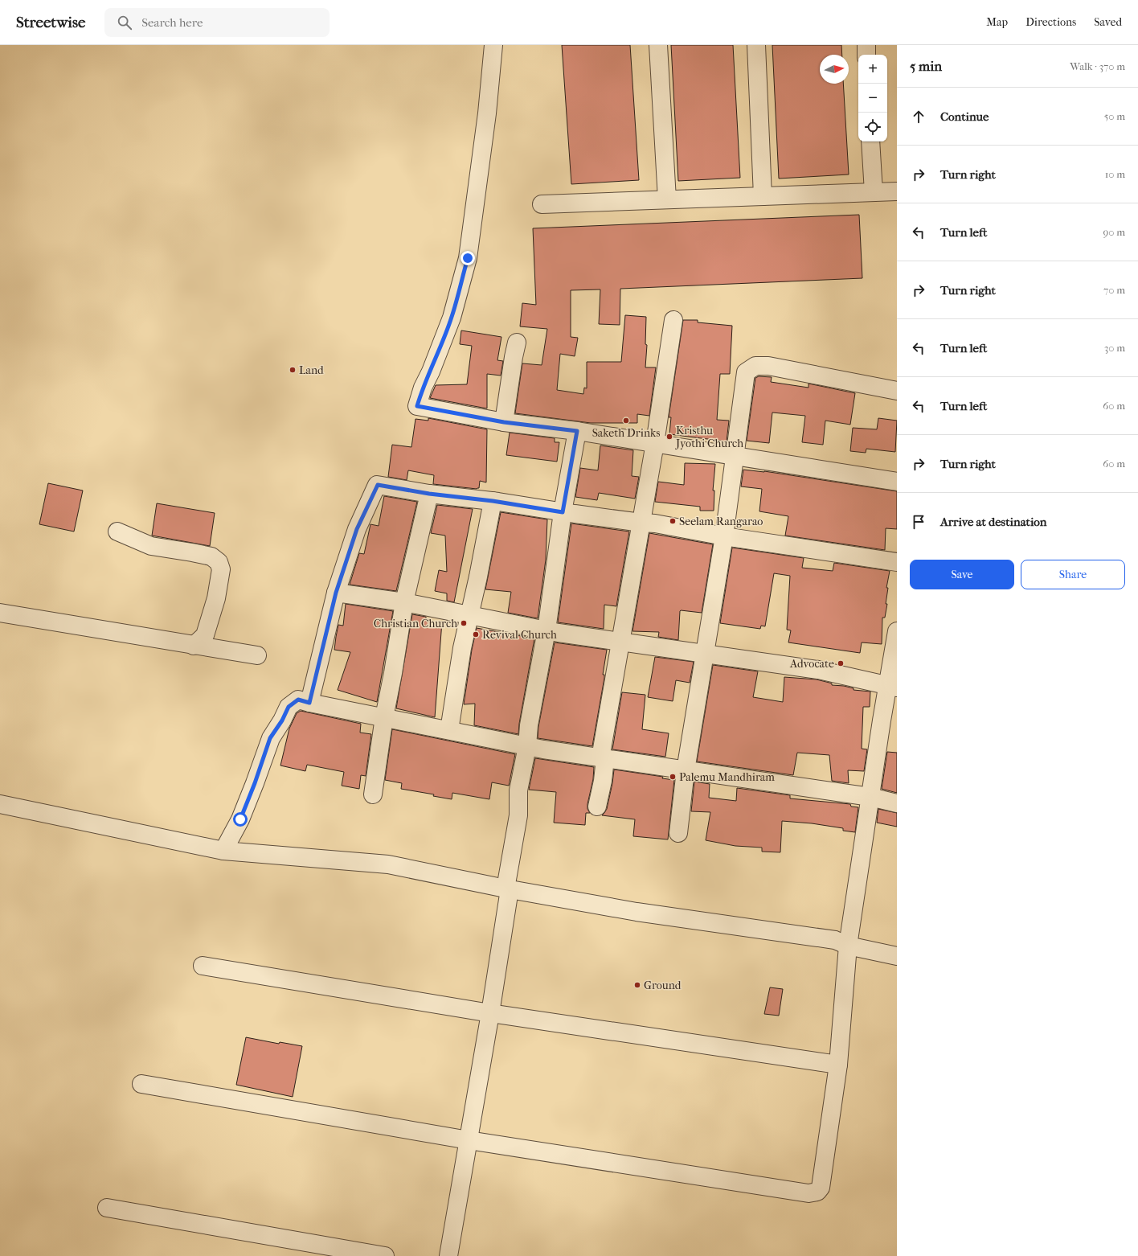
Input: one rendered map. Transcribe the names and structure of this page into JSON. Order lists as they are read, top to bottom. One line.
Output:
{"places":["Land","Saketh Drinks","Kristhu Jyothi Church","Seelam Rangarao","Christian Church","Revival Church","Advocate","Palemu Mandhiram","Ground"],"north":"right","page":{"header":"Streetwise","search":"Search here","nav":["Map","Directions","Saved"],"heading":["5 min","Walk · 370 m"],"map_buttons":["+","−"],"list":[["Continue","50 m"],["Turn right","10 m"],["Turn left","90 m"],["Turn right","70 m"],["Turn left","30 m"],["Turn left","60 m"],["Turn right","60 m"],"Arrive at destination"],"buttons":["Save","Share"]}}
